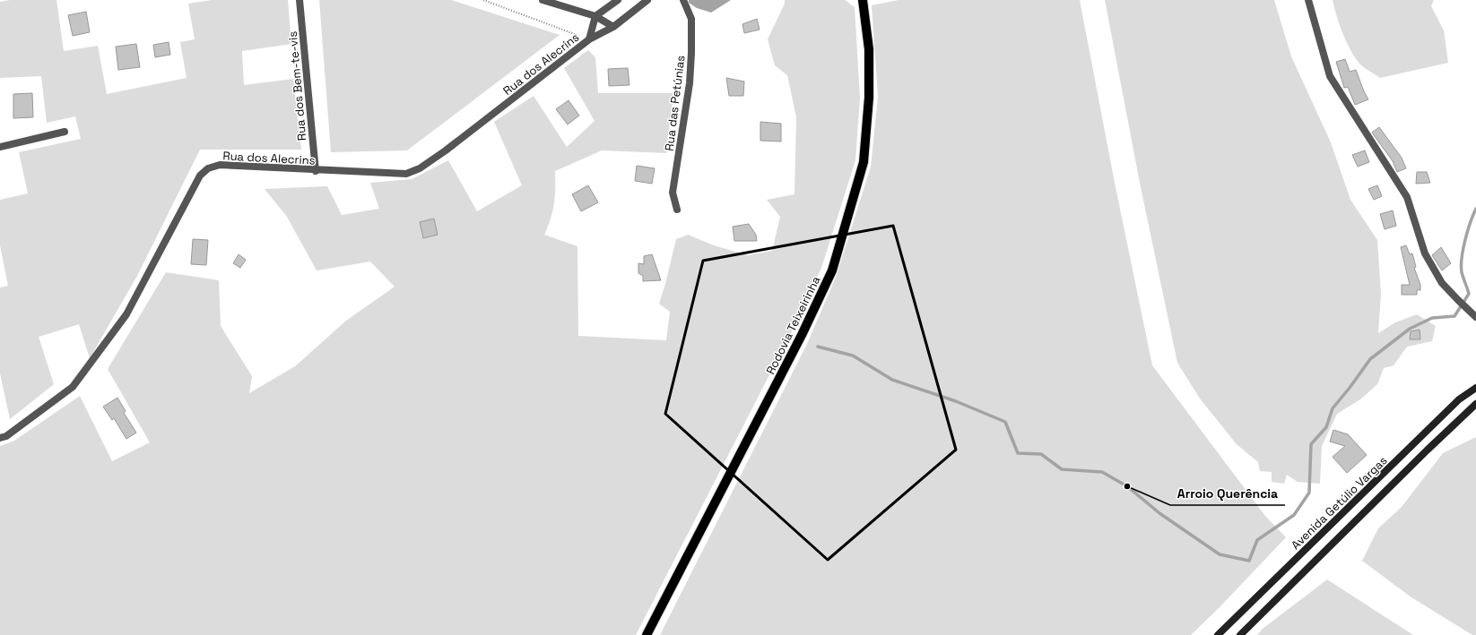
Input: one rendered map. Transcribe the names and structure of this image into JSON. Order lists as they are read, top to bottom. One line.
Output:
{"streets":{"main road":["Rodovia Teixeirinha","Avenida Getúlio Vargas"],"street":["Rua dos Alecrins","Rua dos Bem-te-vis","Rua das Petúnias"]},"crossings":[["Rua dos Alecrins","Rua dos Bem-te-vis"]],"places":["Arroio Querência"]}
